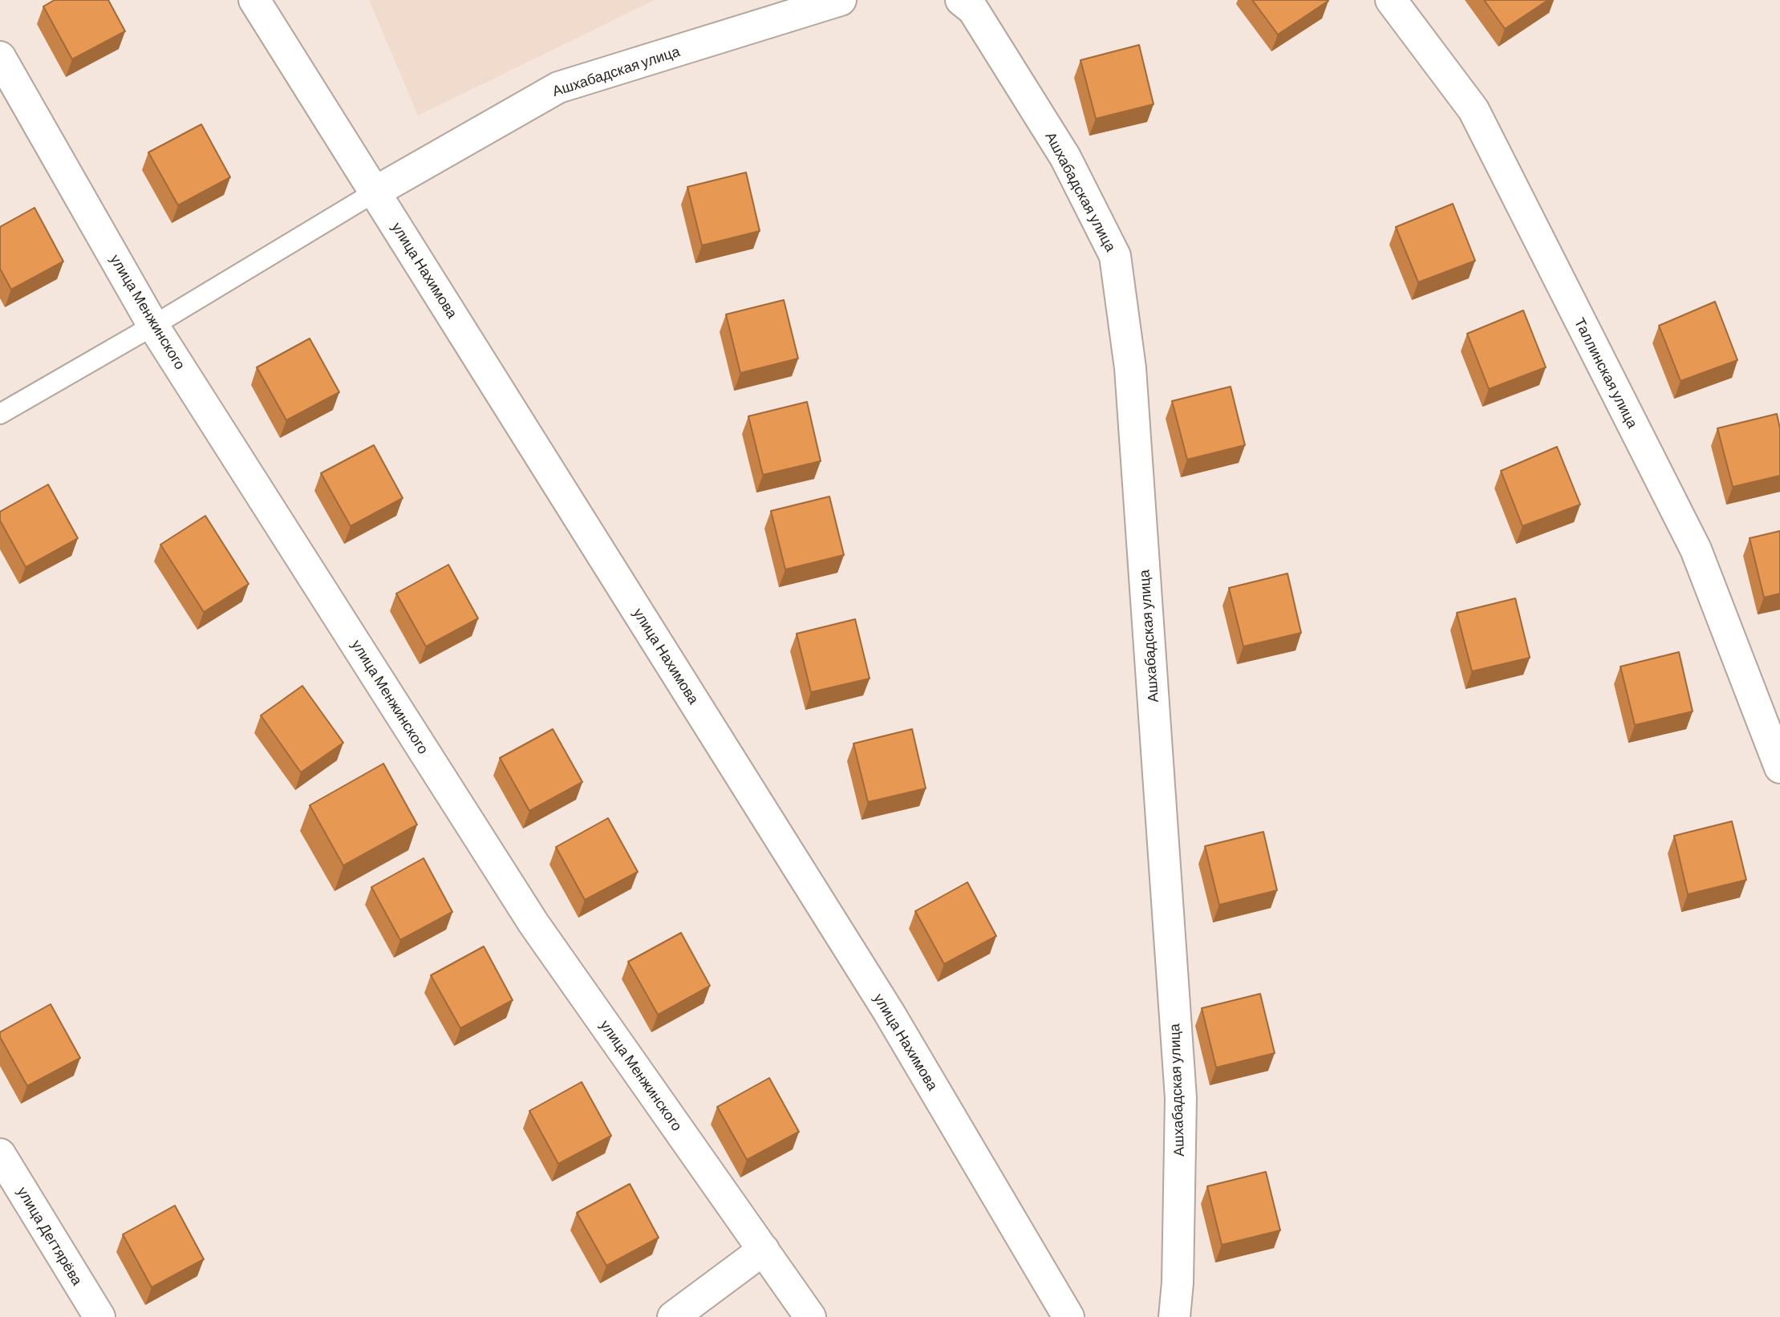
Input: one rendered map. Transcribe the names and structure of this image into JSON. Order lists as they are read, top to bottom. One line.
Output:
{"streets":{"street":["Ашхабадская улица","улица Нахимова","улица Менжинского","Таллинская улица","улица Дегтярёва"]},"crossings":[["Ашхабадская улица","улица Нахимова"]]}
